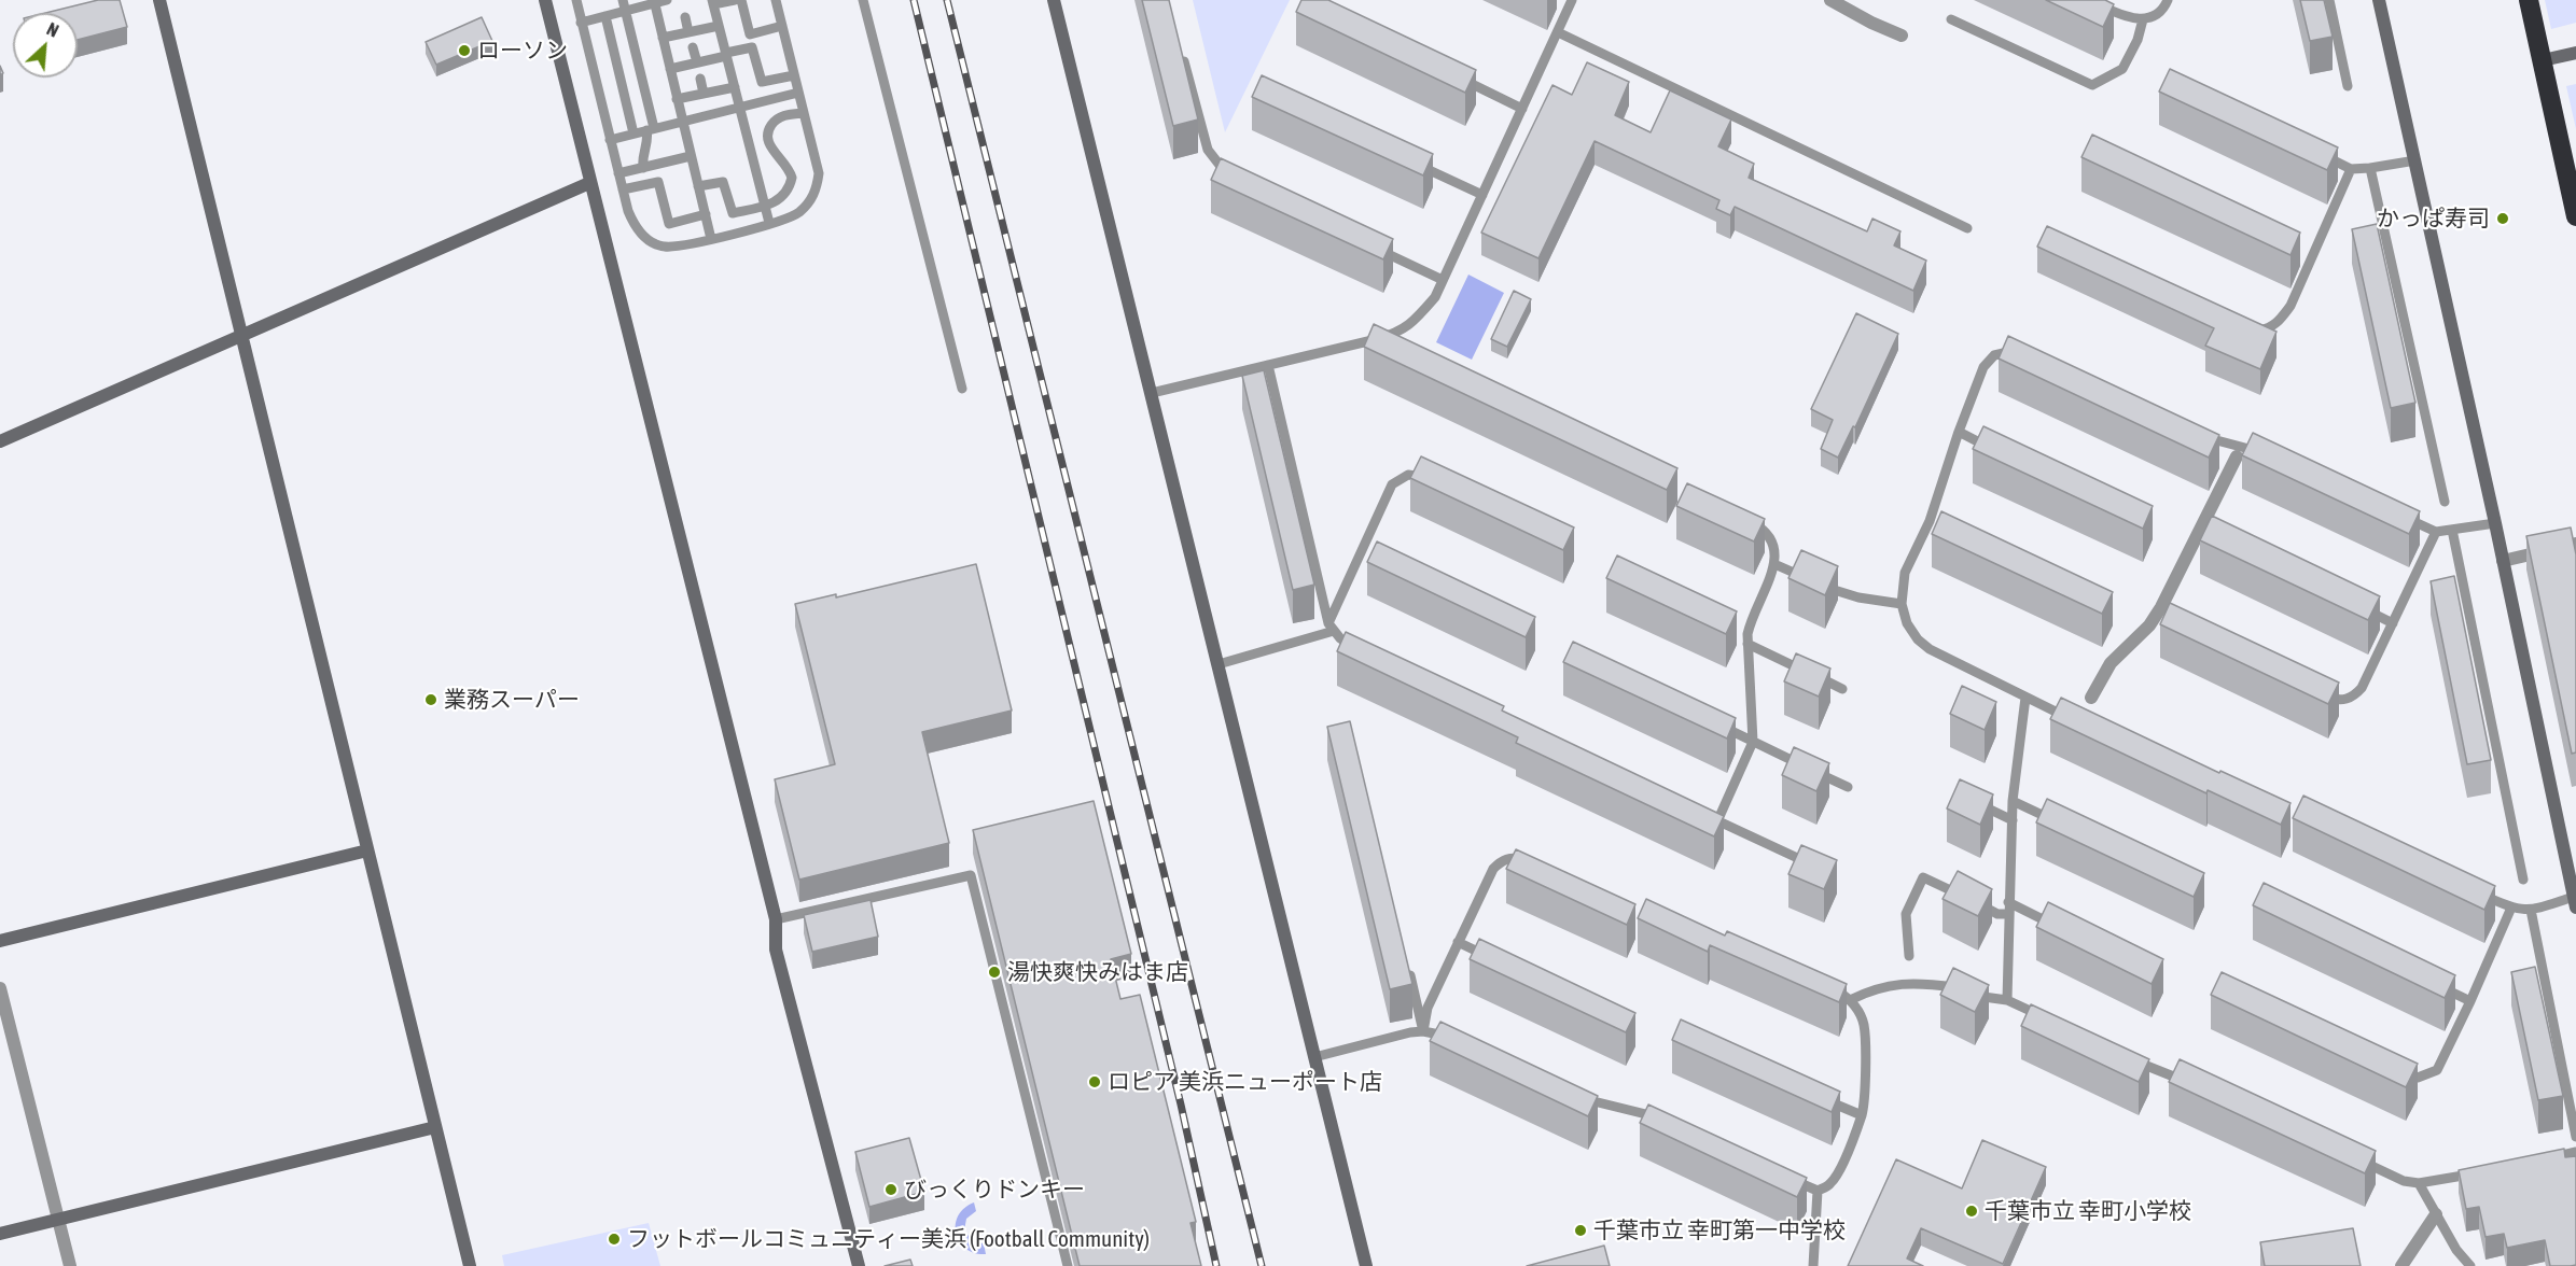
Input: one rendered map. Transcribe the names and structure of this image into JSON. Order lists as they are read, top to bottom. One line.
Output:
{"places":["ローソン","かっぱ寿司","業務スーパー","湯快爽快みはま店","ロピア 美浜ニューポート店","びっくりドンキー","千葉市立 幸町小学校","千葉市立 幸町第一中学校","フットボールコミュニティー美浜 (Football Community)"],"north":"top right"}
